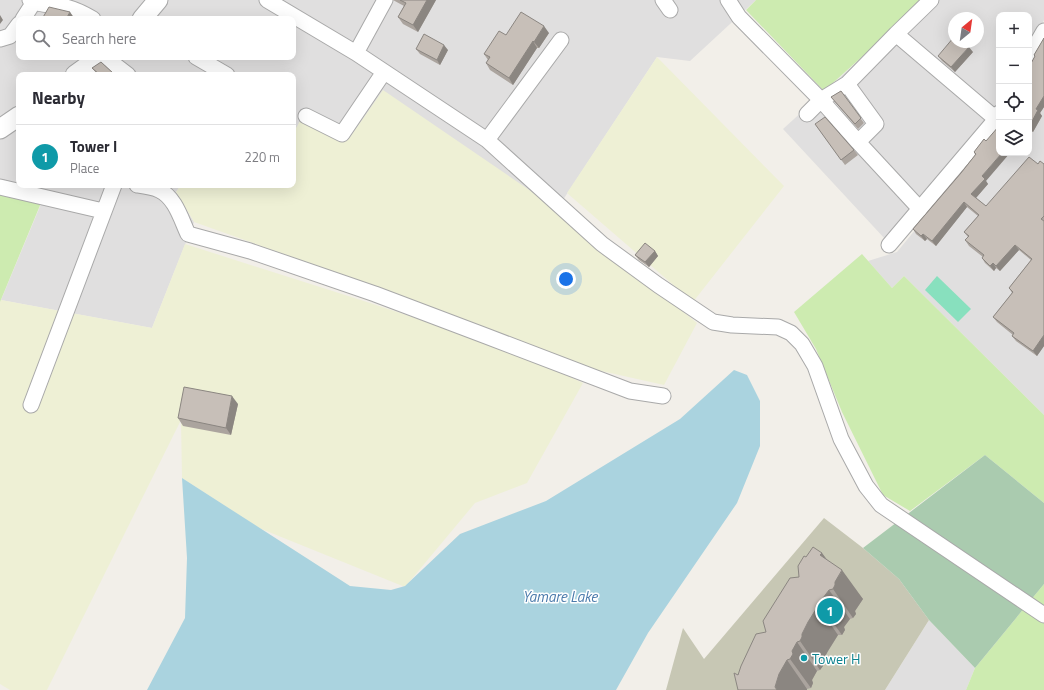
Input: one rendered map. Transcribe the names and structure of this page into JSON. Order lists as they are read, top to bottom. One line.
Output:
{"water":["Yamare Lake"],"places":["Tower H"],"north":"top right","page":{"map_buttons":["+","−"],"search":"Search here","heading":"Nearby","list":[{"mark":"1","name":"Tower I","note":"Place","value":"220 m"}],"pins":"1"}}
